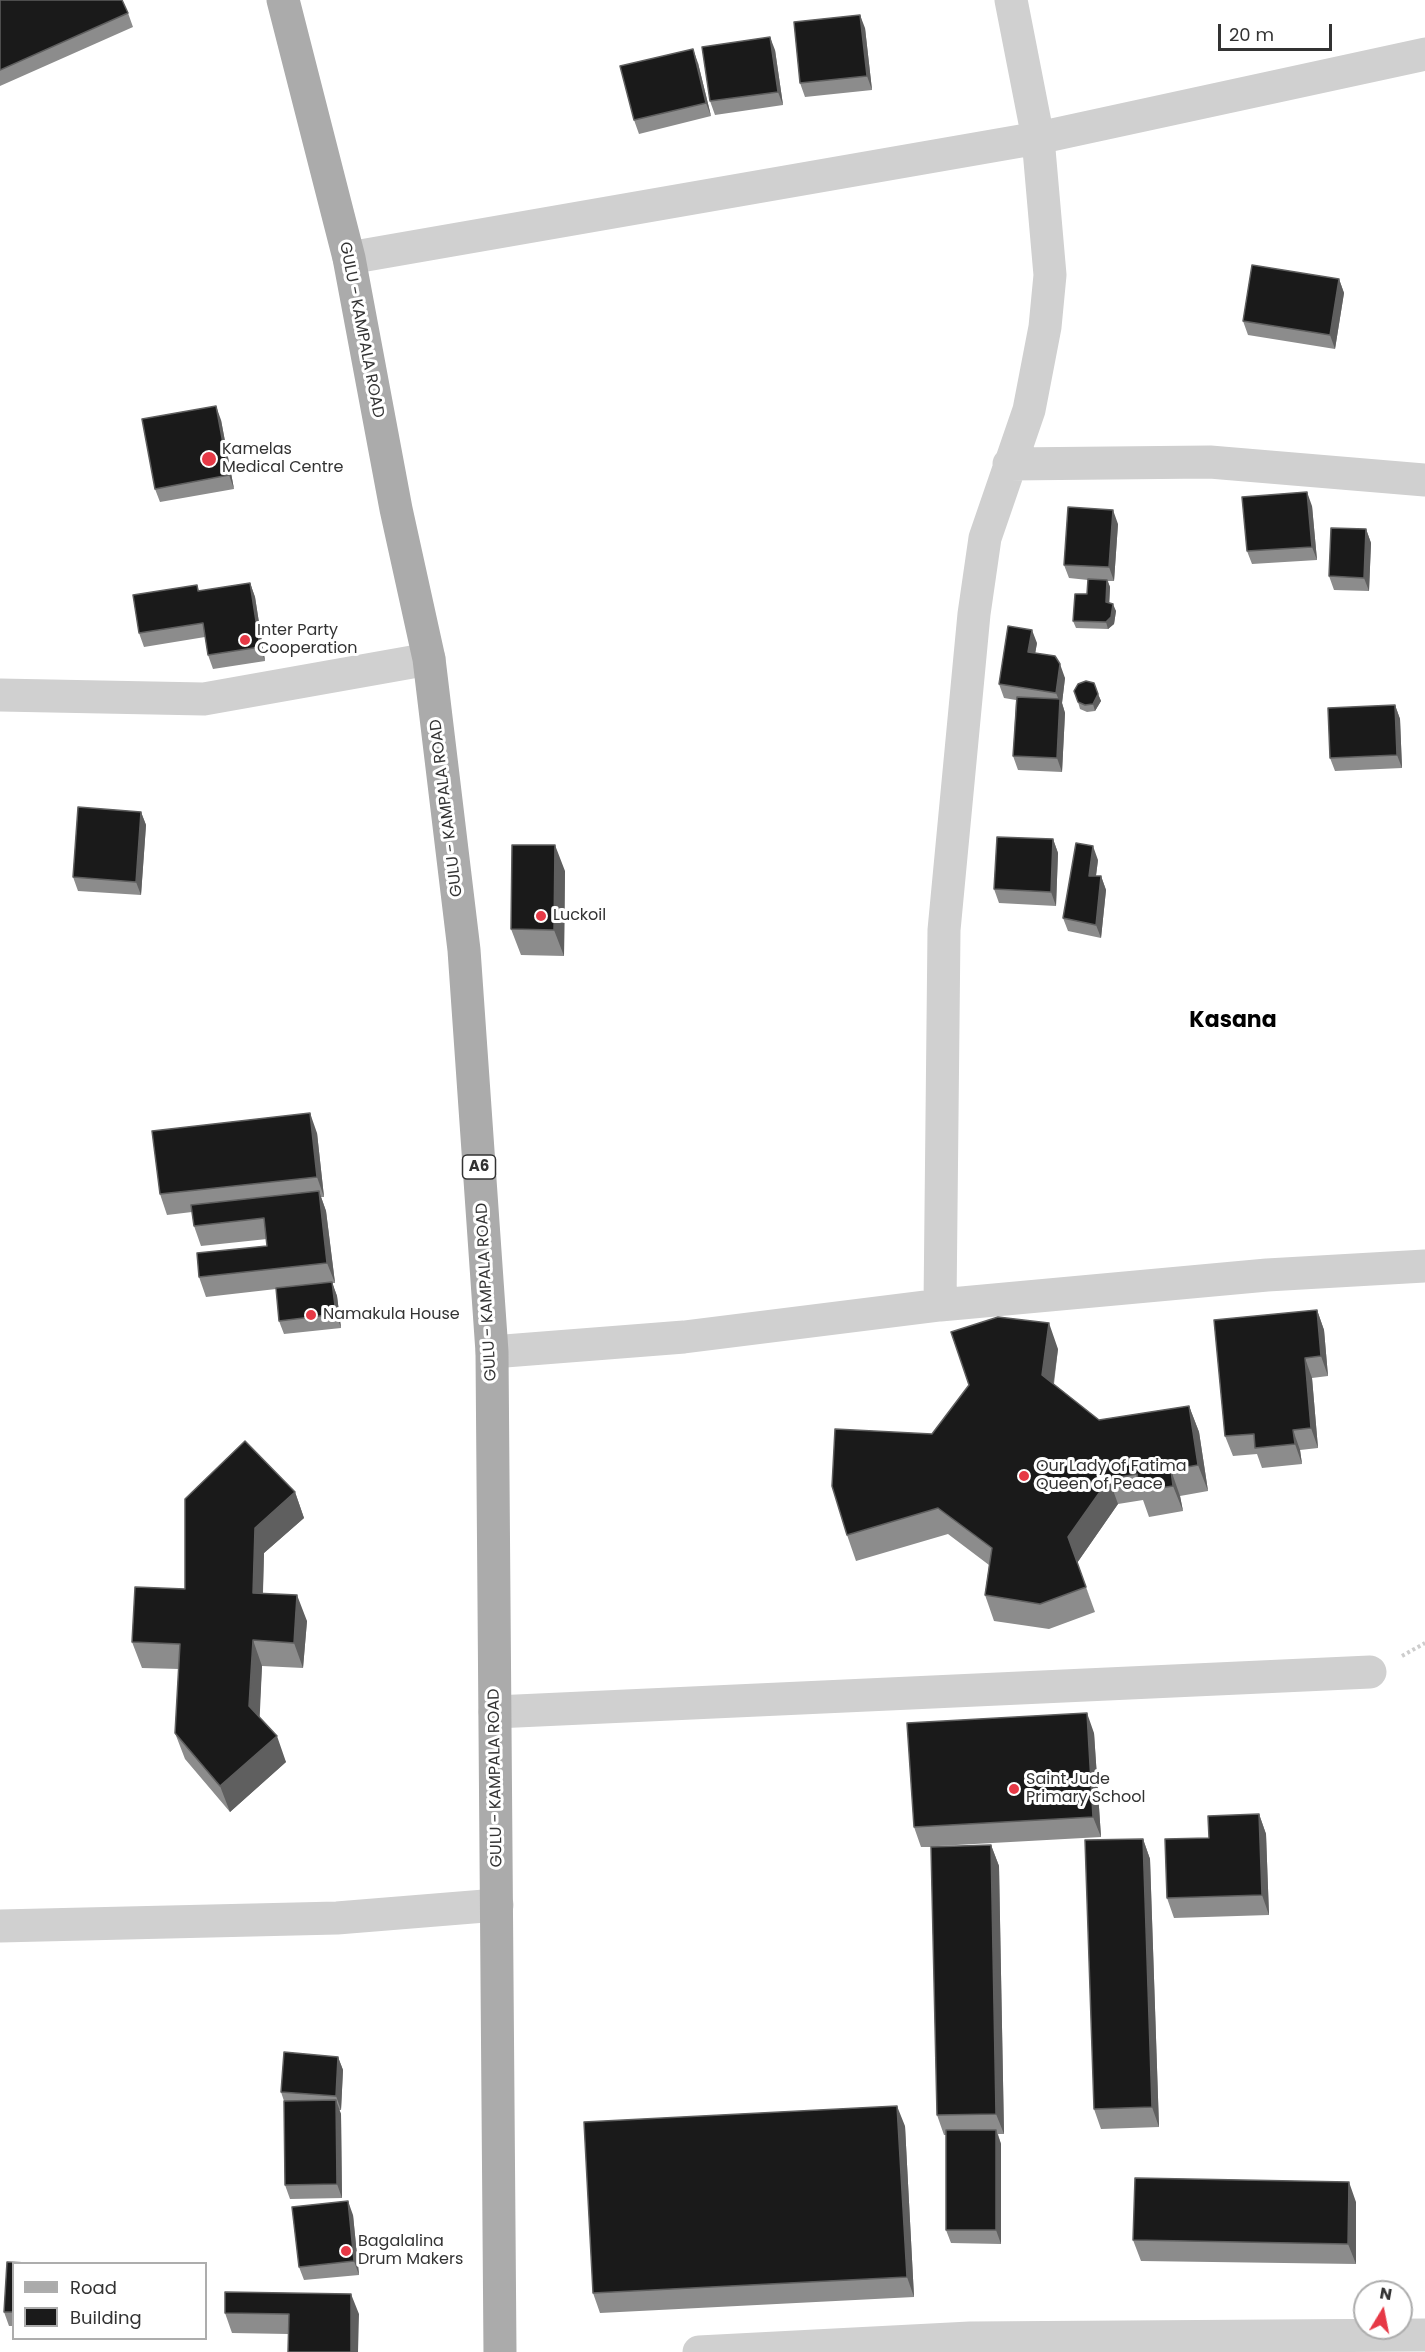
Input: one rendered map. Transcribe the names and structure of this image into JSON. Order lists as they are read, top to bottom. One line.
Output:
{"streets":{"main road":["GULU - KAMPALA ROAD","A6"]},"districts":["Kasana"],"places":["Kamelas Medical Centre","Inter Party Cooperation","Luckoil","Namakula House","Our Lady of Fatima Queen of Peace","Saint Jude Primary School","Bagalalina Drum Makers"],"legend":["Road","Building"],"scale_bar":"20 m","north":"top"}
